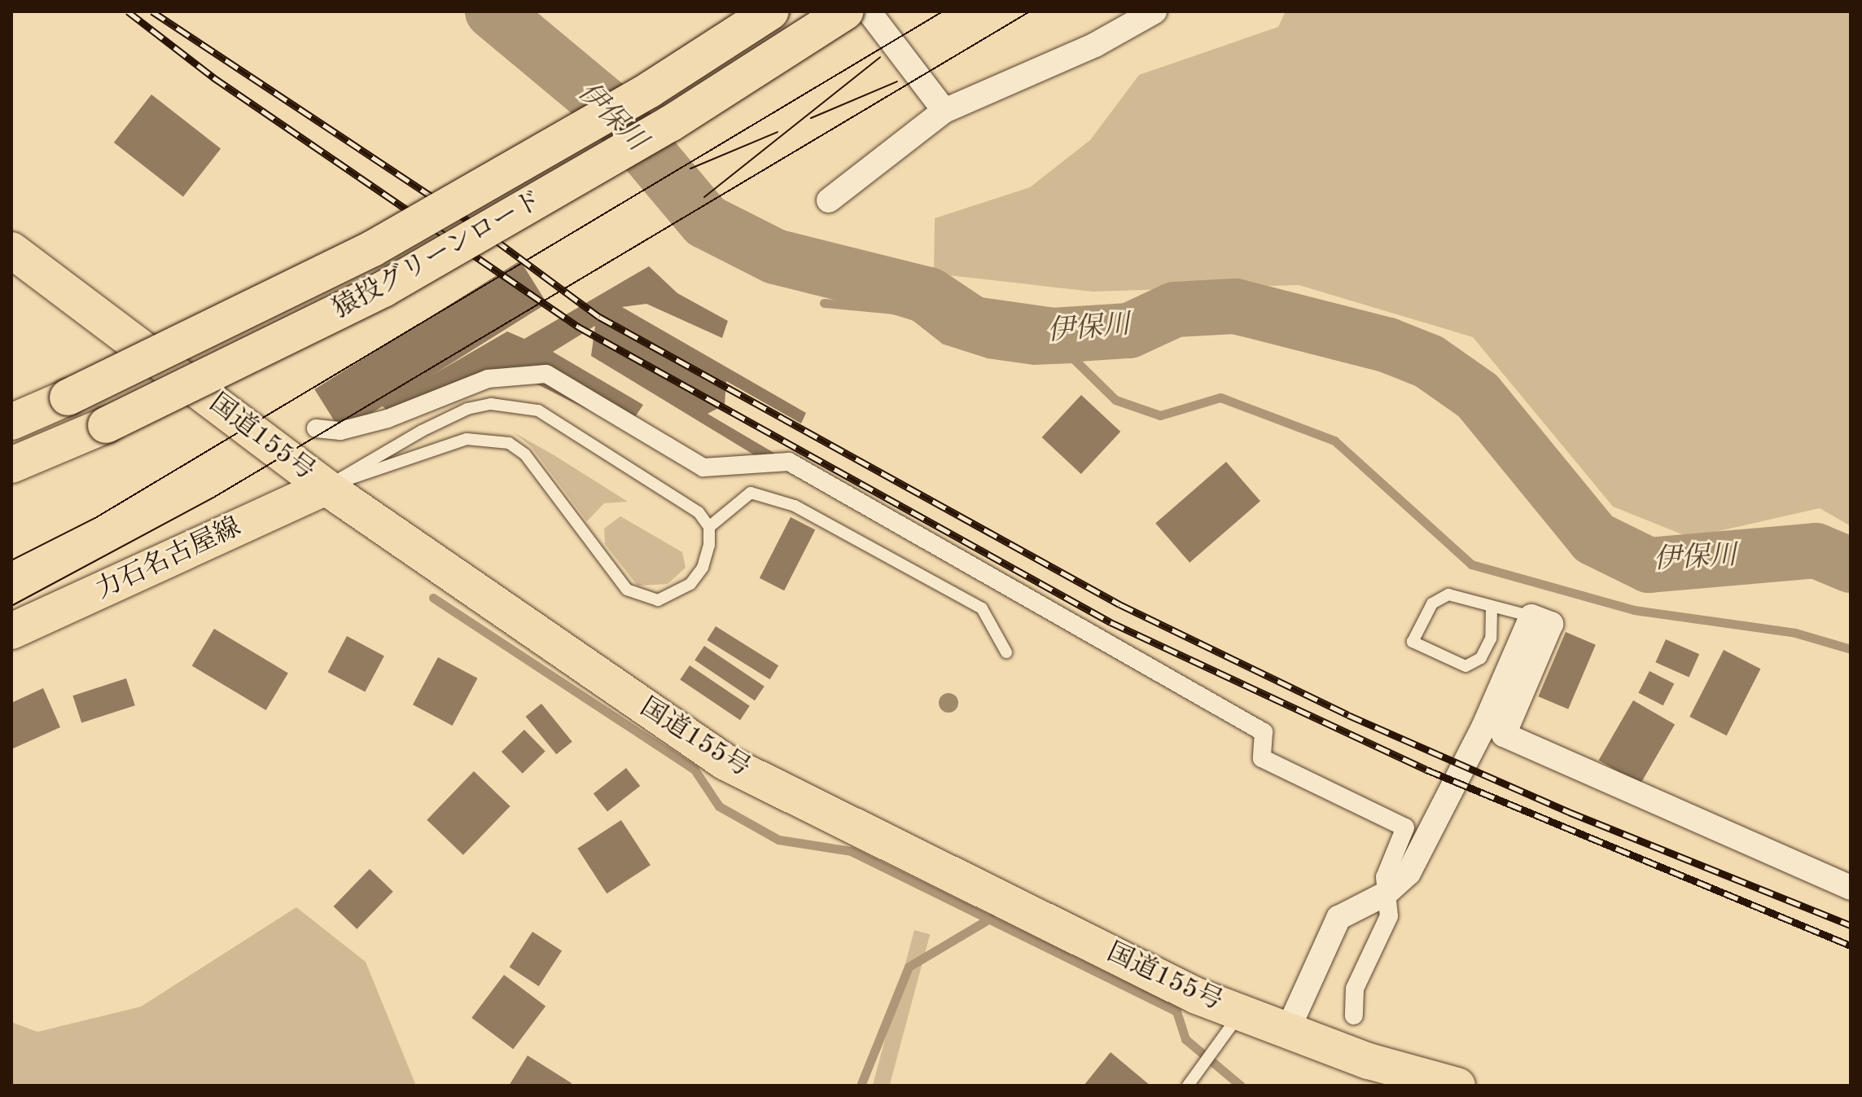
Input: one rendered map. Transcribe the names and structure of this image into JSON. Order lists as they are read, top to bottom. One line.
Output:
{"streets":{"main road":["猿投グリーンロード","国道155号","力石名古屋線"]},"crossings":[["国道155号","力石名古屋線"]],"water":["伊保川"]}
